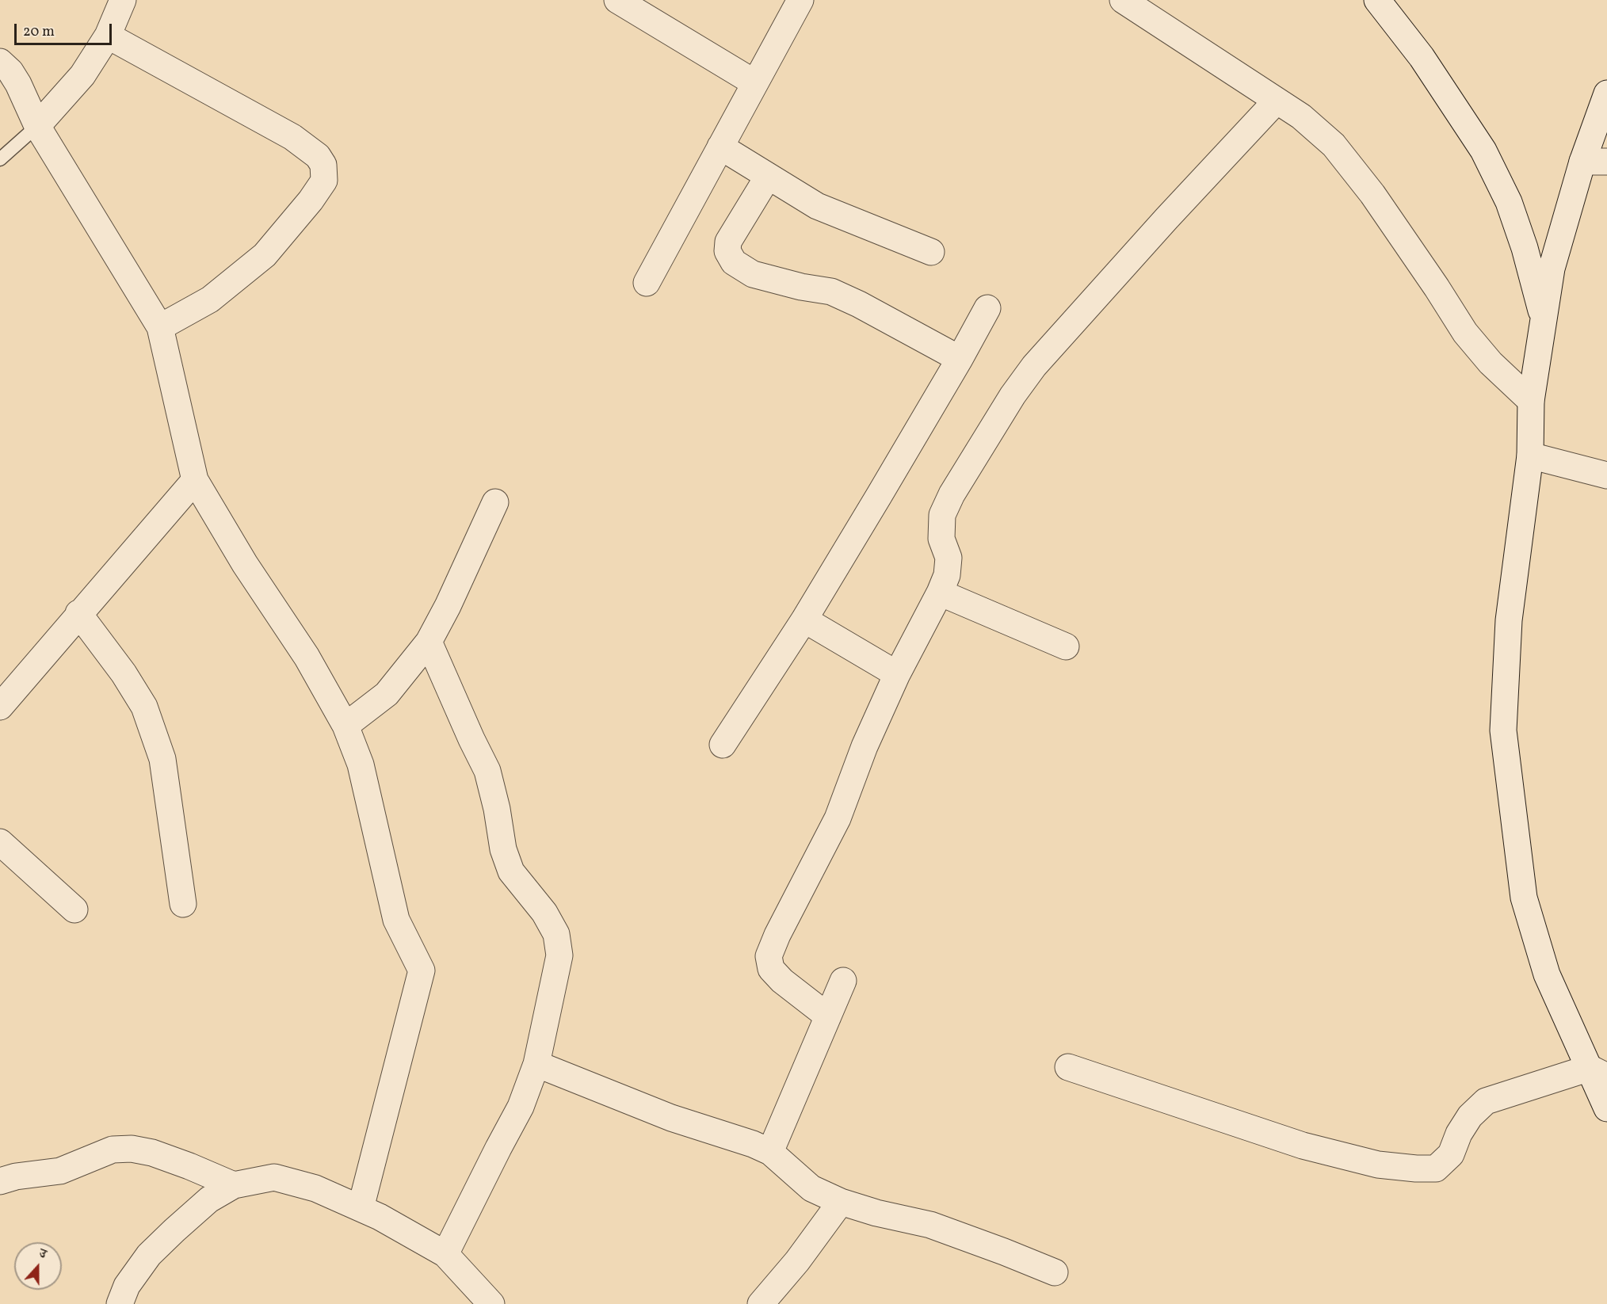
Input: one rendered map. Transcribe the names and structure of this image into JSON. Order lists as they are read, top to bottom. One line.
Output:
{"scale_bar":"20 m","north":"top"}
